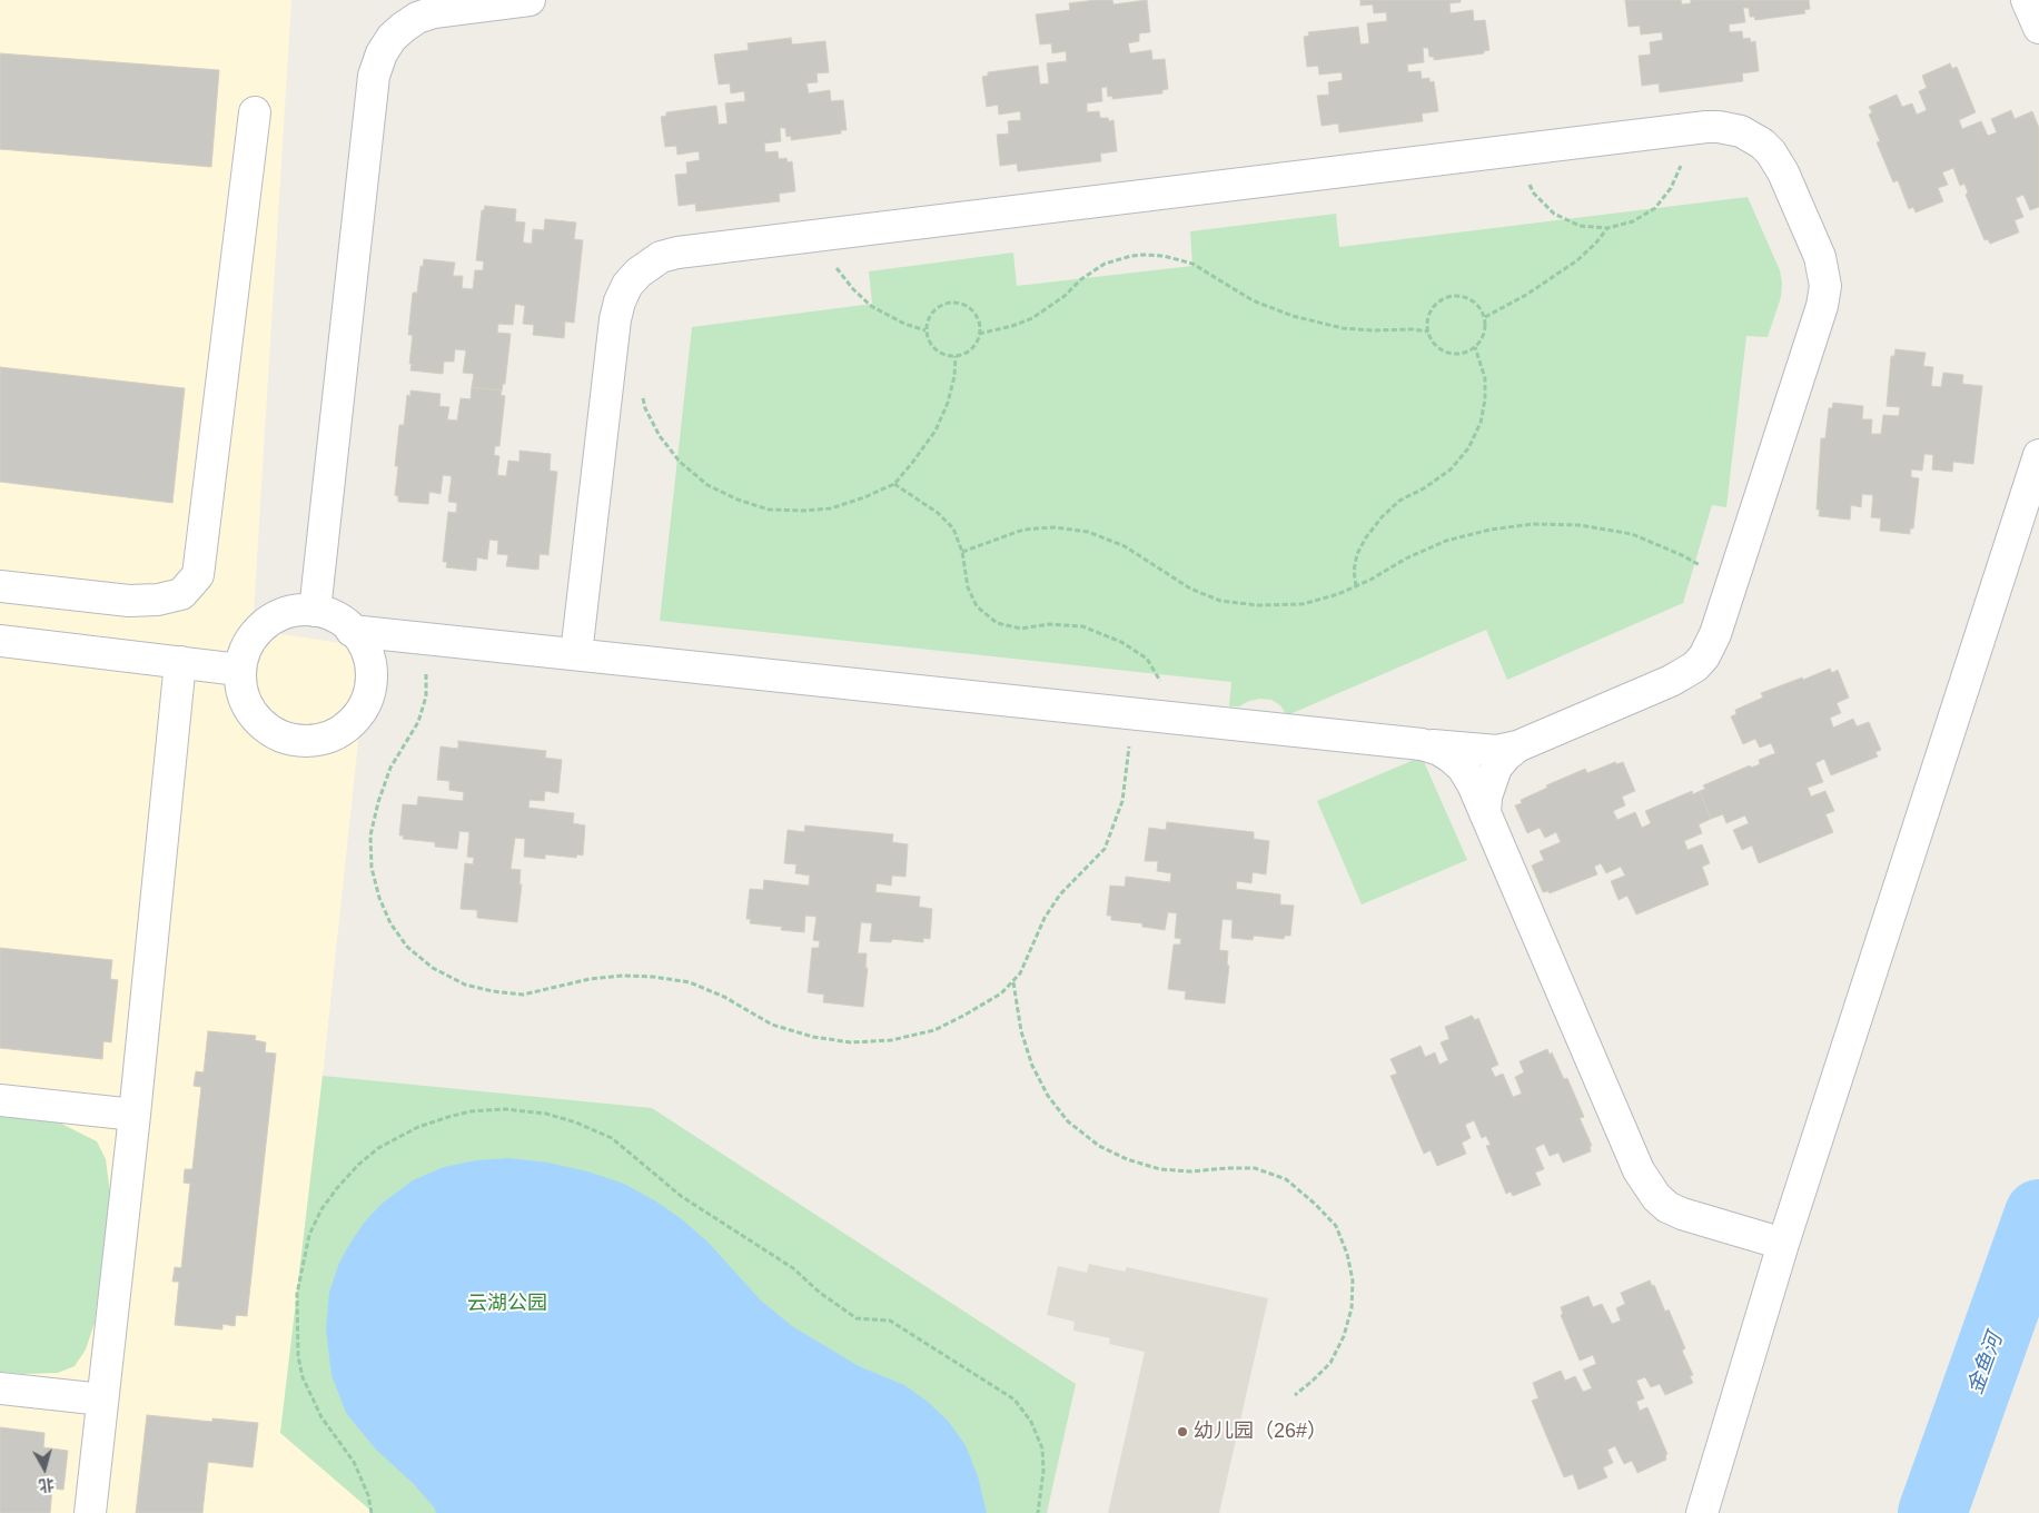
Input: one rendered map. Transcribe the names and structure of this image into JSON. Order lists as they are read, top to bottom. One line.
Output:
{"water":["金鱼河"],"parks":["云湖公园"],"places":["幼儿园（26#）"],"north":"bottom"}
